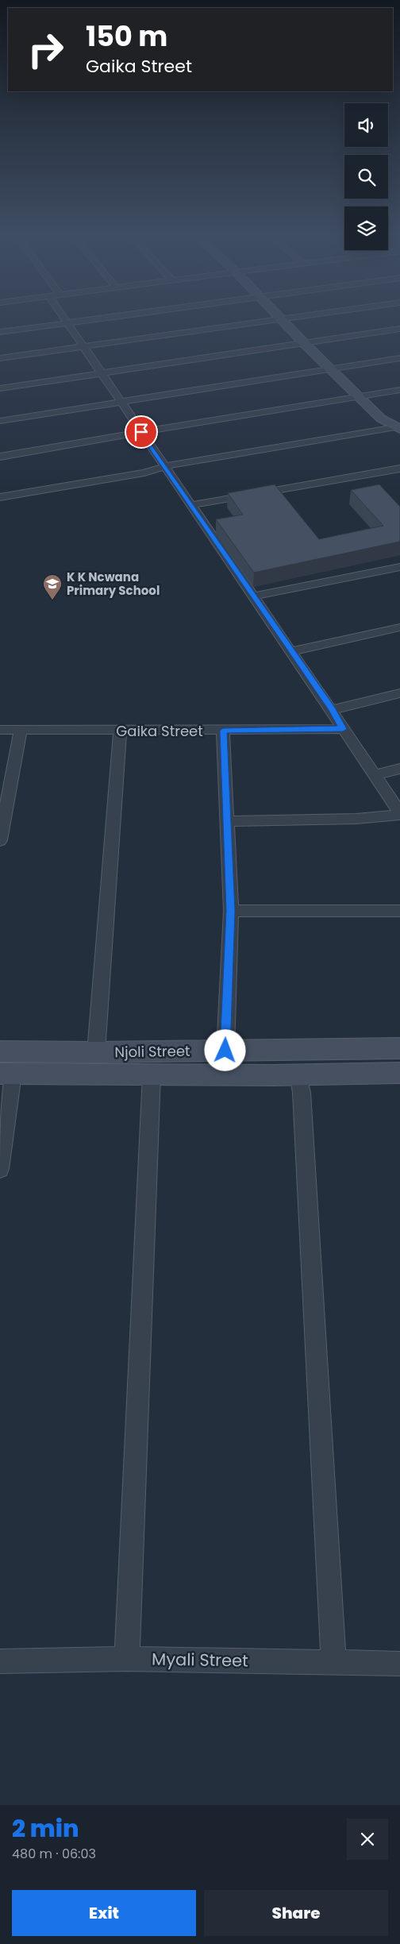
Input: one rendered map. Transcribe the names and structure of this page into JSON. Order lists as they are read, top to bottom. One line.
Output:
{"streets":{"street":["Gaika Street","Njoli Street","Myali Street"]},"places":{"school or university":["K K Ncwana Primary School"]},"page":{"turn":["150 m","Gaika Street"],"heading":["2 min","480 m · 06:03"],"buttons":["Exit","Share"]}}
